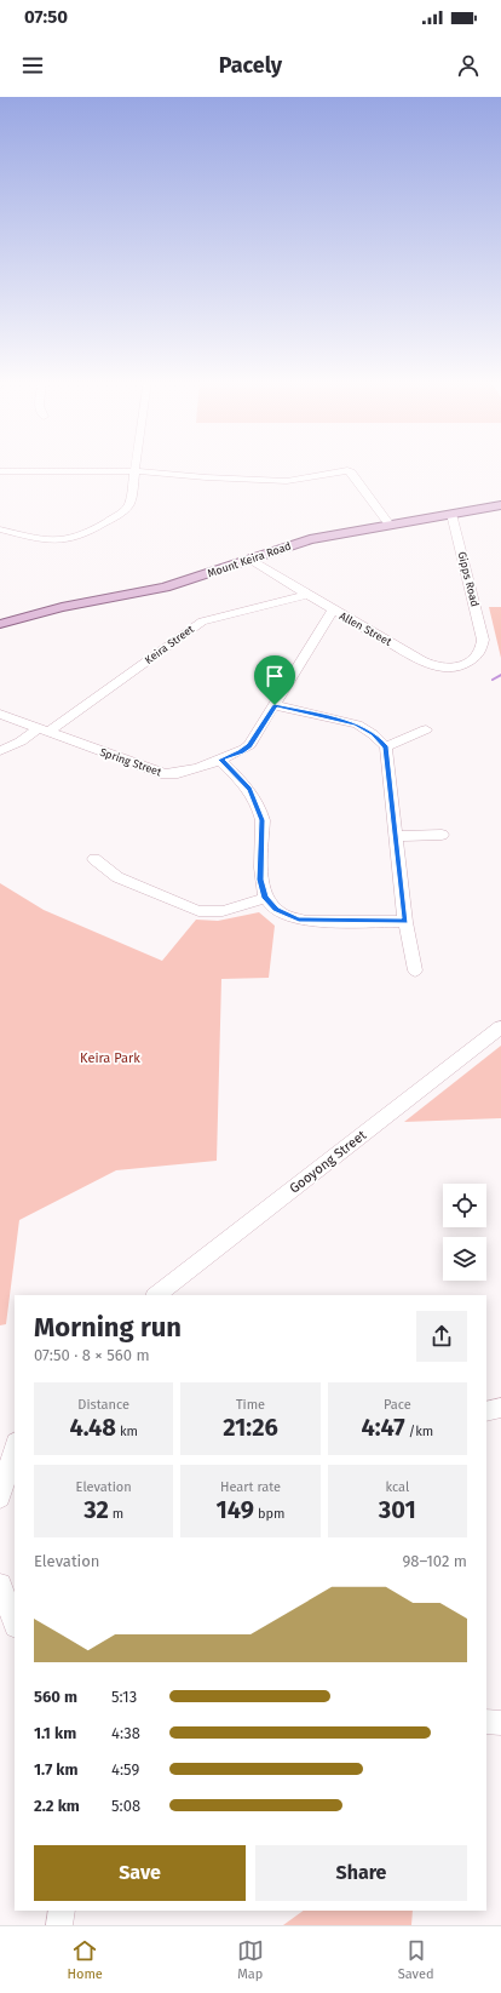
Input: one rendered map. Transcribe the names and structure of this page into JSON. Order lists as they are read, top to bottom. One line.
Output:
{"streets":{"main road":["Mount Keira Road"],"street":["Gipps Road","Allen Street","Keira Street","Spring Street","Gooyong Street"]},"crossings":[["Mount Keira Road","Gipps Road"],["Mount Keira Road","Allen Street"],["Gipps Road","Allen Street"],["Allen Street","Keira Street"],["Allen Street","Spring Street"],["Keira Street","Spring Street"]],"parks":["Keira Park"],"page":{"status":"07:50","header":"Pacely","heading":["Morning run","07:50 · 8 × 560 m"],"stats":[["Distance","4.48 km"],["Time","21:26"],["Pace","4:47 /km"],["Elevation","32 m"],["Heart rate","149 bpm"],["kcal","301"]],"chart":["Elevation","98–102 m"],"list":[{"name":"560 m","note":"5:13"},{"name":"1.1 km","note":"4:38"},{"name":"1.7 km","note":"4:59"},{"name":"2.2 km","note":"5:08"}],"buttons":["Save","Share"],"tabs":["Home","Map","Saved"]}}
